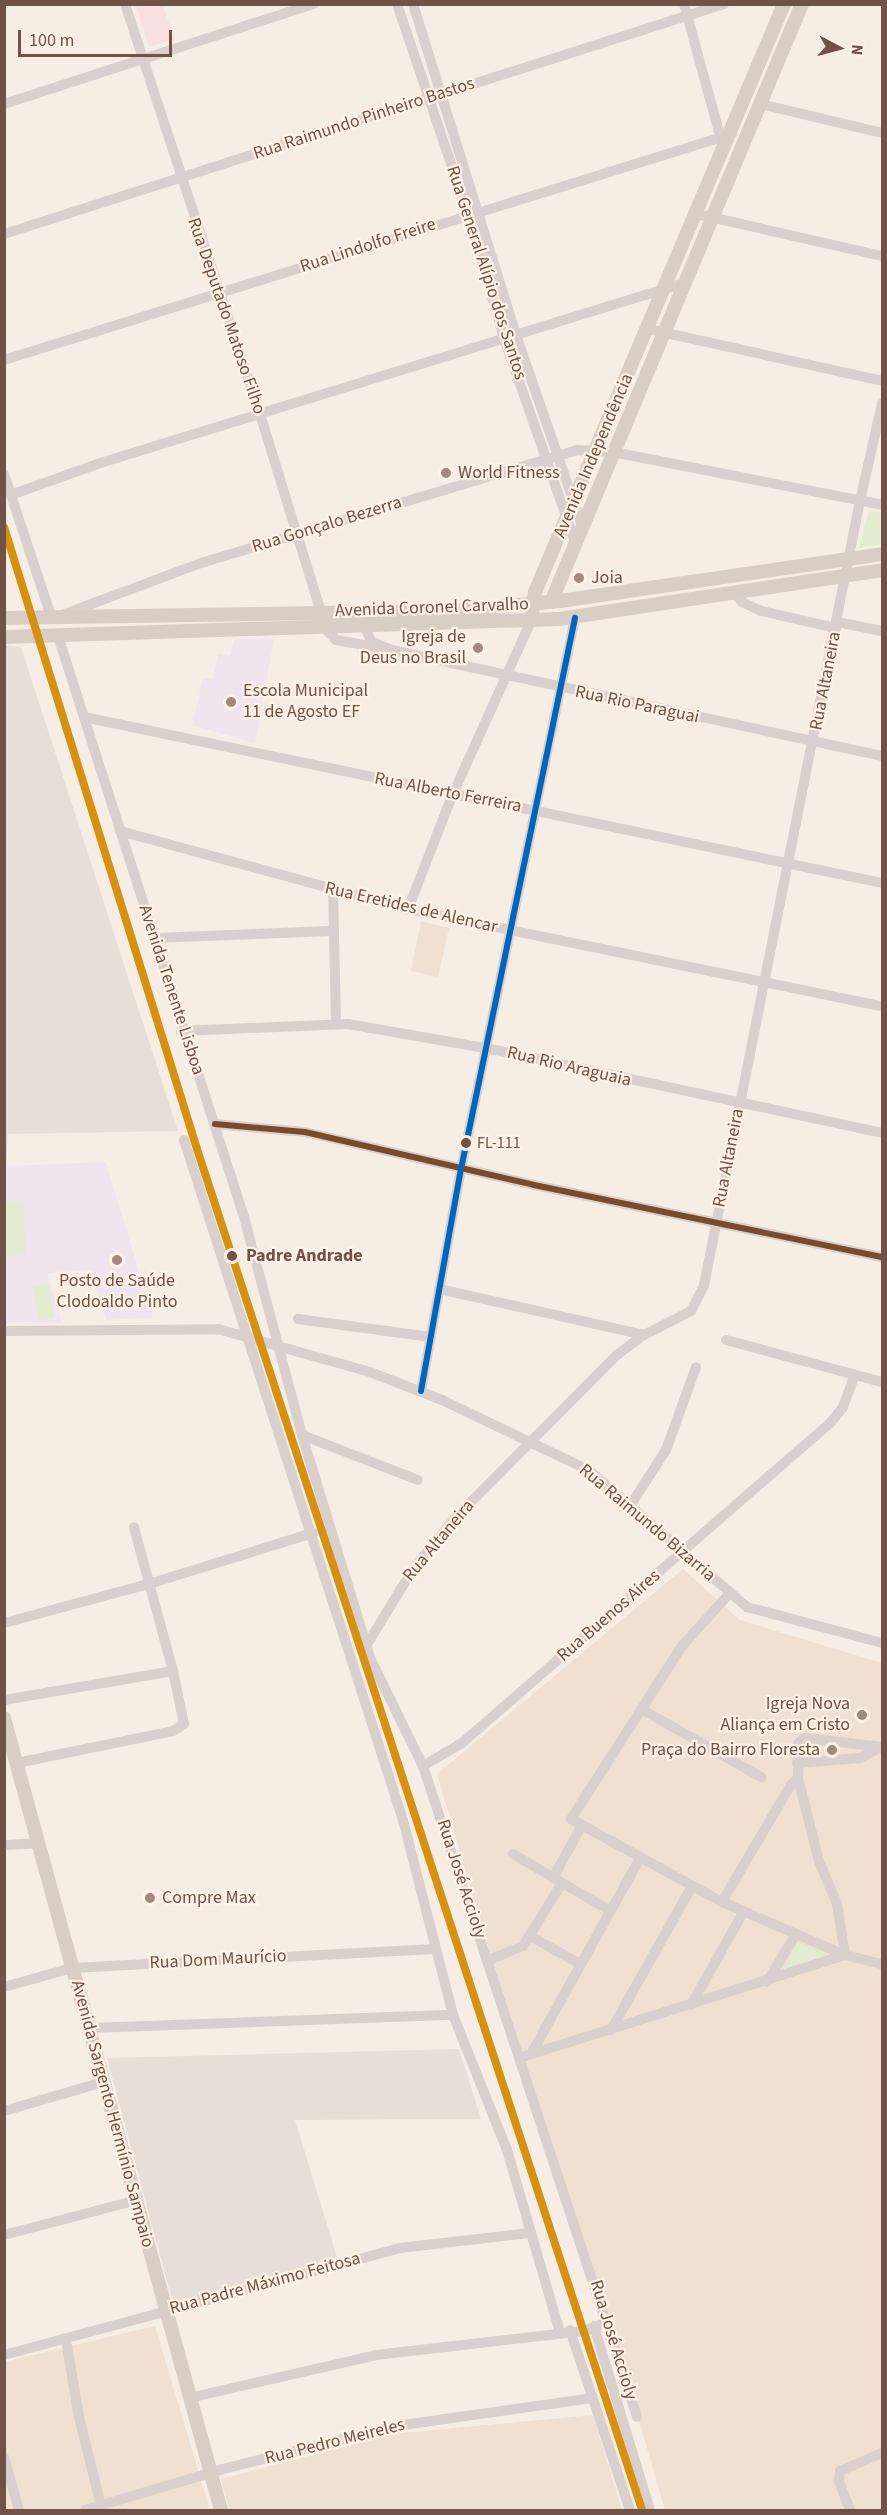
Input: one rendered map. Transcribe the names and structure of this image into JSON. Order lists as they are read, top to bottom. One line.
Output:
{"streets":{"main road":["Avenida Independência","Avenida Coronel Carvalho","Avenida Sargento Hermínio Sampaio"],"street":["Rua Raimundo Pinheiro Bastos","Rua Lindolfo Freire","Rua General Alípio dos Santos","Rua Deputado Matoso Filho","Rua Gonçalo Bezerra","Rua Altaneira","Rua Rio Paraguai","Rua Alberto Ferreira","Rua Eretides de Alencar","Avenida Tenente Lisboa","Rua Rio Araguaia","Rua Raimundo Bizarria","Rua Buenos Aires","Rua José Accioly","Rua Dom Maurício","Rua Padre Máximo Feitosa","Rua Pedro Meireles"]},"crossings":[["Rua Raimundo Pinheiro Bastos","Rua General Alípio dos Santos"],["Rua Raimundo Pinheiro Bastos","Rua Deputado Matoso Filho"],["Rua Lindolfo Freire","Rua General Alípio dos Santos"],["Rua Lindolfo Freire","Rua Deputado Matoso Filho"],["Rua Lindolfo Freire","Avenida Independência"],["Rua General Alípio dos Santos","Avenida Independência"],["Rua General Alípio dos Santos","Rua Gonçalo Bezerra"],["Rua Deputado Matoso Filho","Rua Gonçalo Bezerra"],["Rua Deputado Matoso Filho","Avenida Coronel Carvalho"],["Rua Deputado Matoso Filho","Rua Rio Paraguai"],["Avenida Independência","Rua Gonçalo Bezerra"],["Avenida Independência","Avenida Coronel Carvalho"],["Avenida Independência","Rua Rio Paraguai"],["Avenida Independência","Rua Alberto Ferreira"],["Avenida Independência","Rua Eretides de Alencar"],["Rua Gonçalo Bezerra","Avenida Coronel Carvalho"],["Rua Gonçalo Bezerra","Rua Altaneira"],["Avenida Coronel Carvalho","Rua Altaneira"],["Avenida Coronel Carvalho","Rua Rio Paraguai"],["Avenida Coronel Carvalho","Avenida Tenente Lisboa"],["Rua Altaneira","Rua Rio Paraguai"],["Rua Altaneira","Rua Alberto Ferreira"],["Rua Altaneira","Rua Eretides de Alencar"],["Rua Altaneira","Rua Rio Araguaia"],["Rua Altaneira","Rua Raimundo Bizarria"],["Rua Altaneira","Rua José Accioly"],["Rua Alberto Ferreira","Avenida Tenente Lisboa"],["Rua Eretides de Alencar","Avenida Tenente Lisboa"],["Avenida Tenente Lisboa","Rua Rio Araguaia"],["Avenida Tenente Lisboa","Rua Raimundo Bizarria"],["Avenida Tenente Lisboa","Rua José Accioly"],["Rua Raimundo Bizarria","Rua Buenos Aires"],["Rua Raimundo Bizarria","Rua José Accioly"],["Rua Buenos Aires","Rua José Accioly"],["Rua José Accioly","Rua Dom Maurício"],["Rua José Accioly","Rua Padre Máximo Feitosa"],["Rua José Accioly","Rua Pedro Meireles"],["Rua Dom Maurício","Avenida Sargento Hermínio Sampaio"],["Avenida Sargento Hermínio Sampaio","Rua Padre Máximo Feitosa"],["Avenida Sargento Hermínio Sampaio","Rua Pedro Meireles"]],"places":["World Fitness","Joia","Igreja de Deus no Brasil","Escola Municipal 11 de Agosto EF","FL-111","Padre Andrade","Posto de Saúde Clodoaldo Pinto","Igreja Nova Aliança em Cristo","Praça do Bairro Floresta","Compre Max"],"scale_bar":"100 m","north":"right"}
